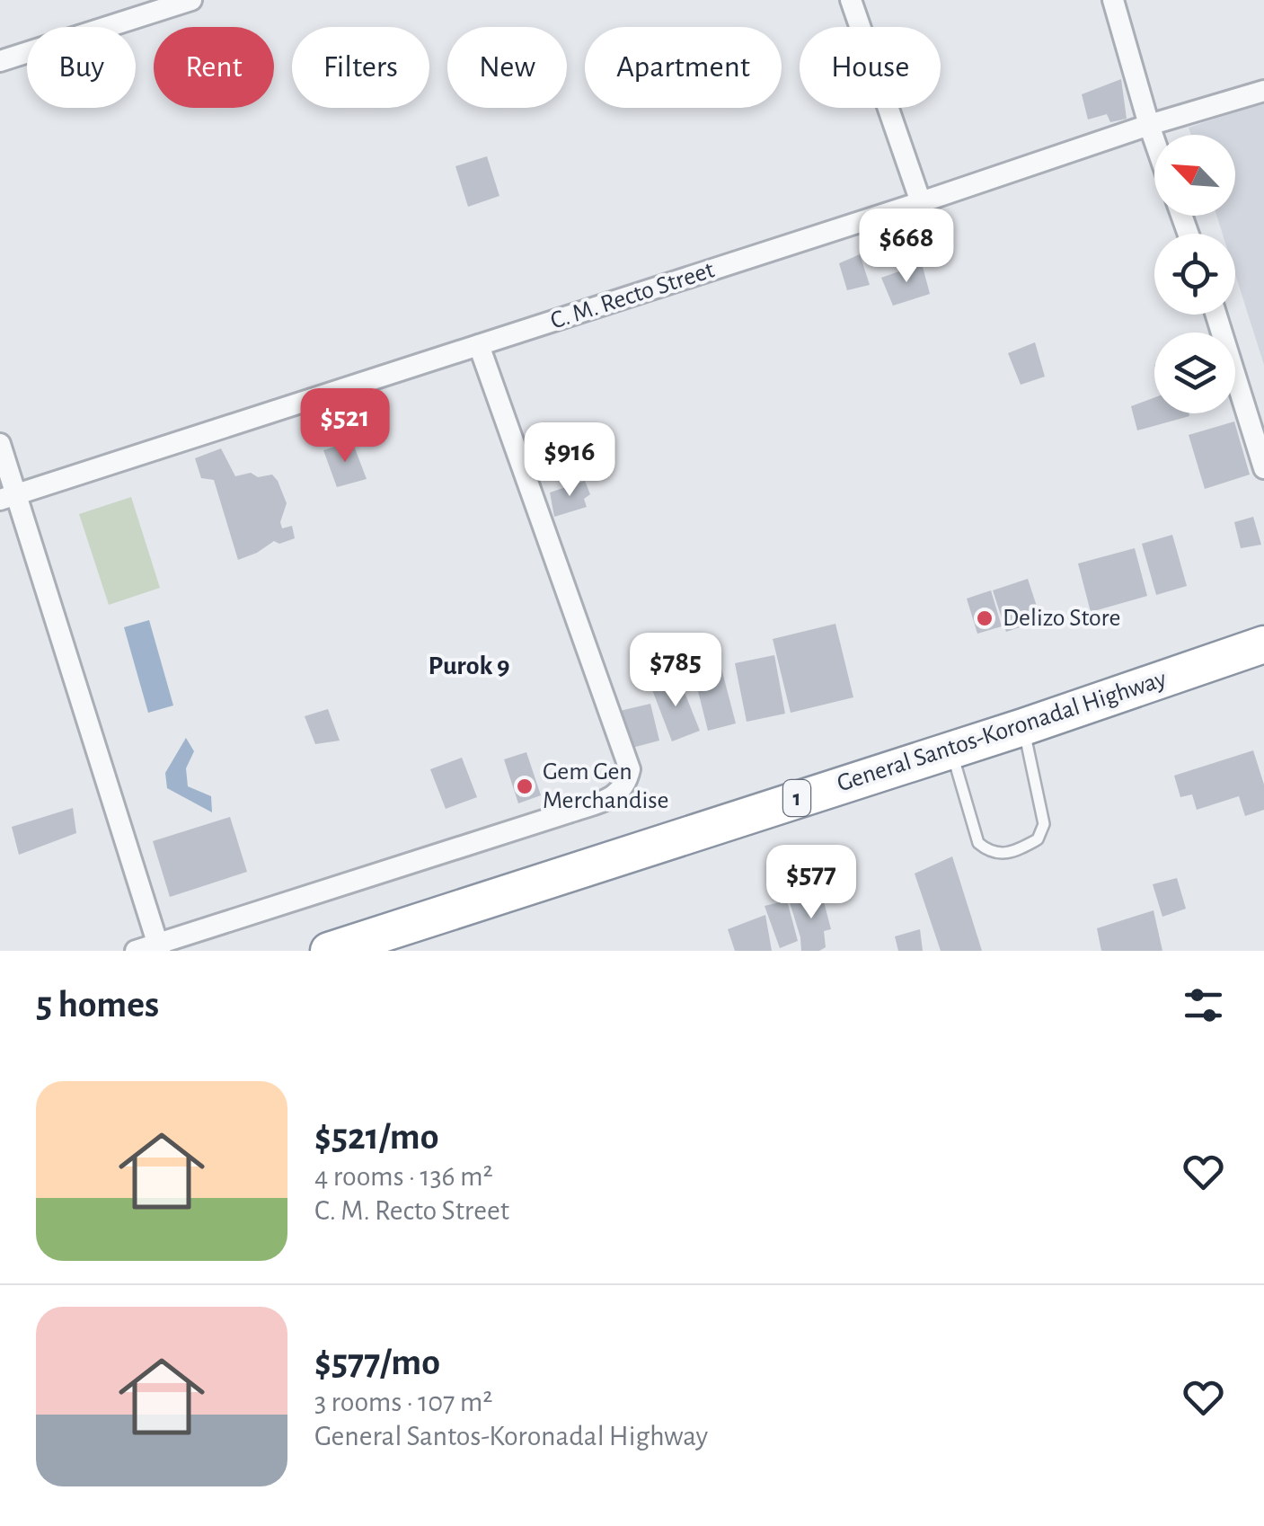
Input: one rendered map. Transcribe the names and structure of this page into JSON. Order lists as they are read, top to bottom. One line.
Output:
{"streets":{"highway":["General Santos-Koronadal Highway","1"],"street":["C. M. Recto Street"]},"districts":["Purok 9"],"places":["Delizo Store","Gem Gen Merchandise"],"north":"top left","page":{"chip":["Buy","Rent","Filters","New","Apartment","House"],"price":["$668","$521","$916","$785","$577"],"heading":"5 homes","list":[{"name":"$521/mo","note":"4 rooms · 136 m² · C. M. Recto Street"},{"name":"$577/mo","note":"3 rooms · 107 m² · General Santos-Koronadal Highway"}]}}
